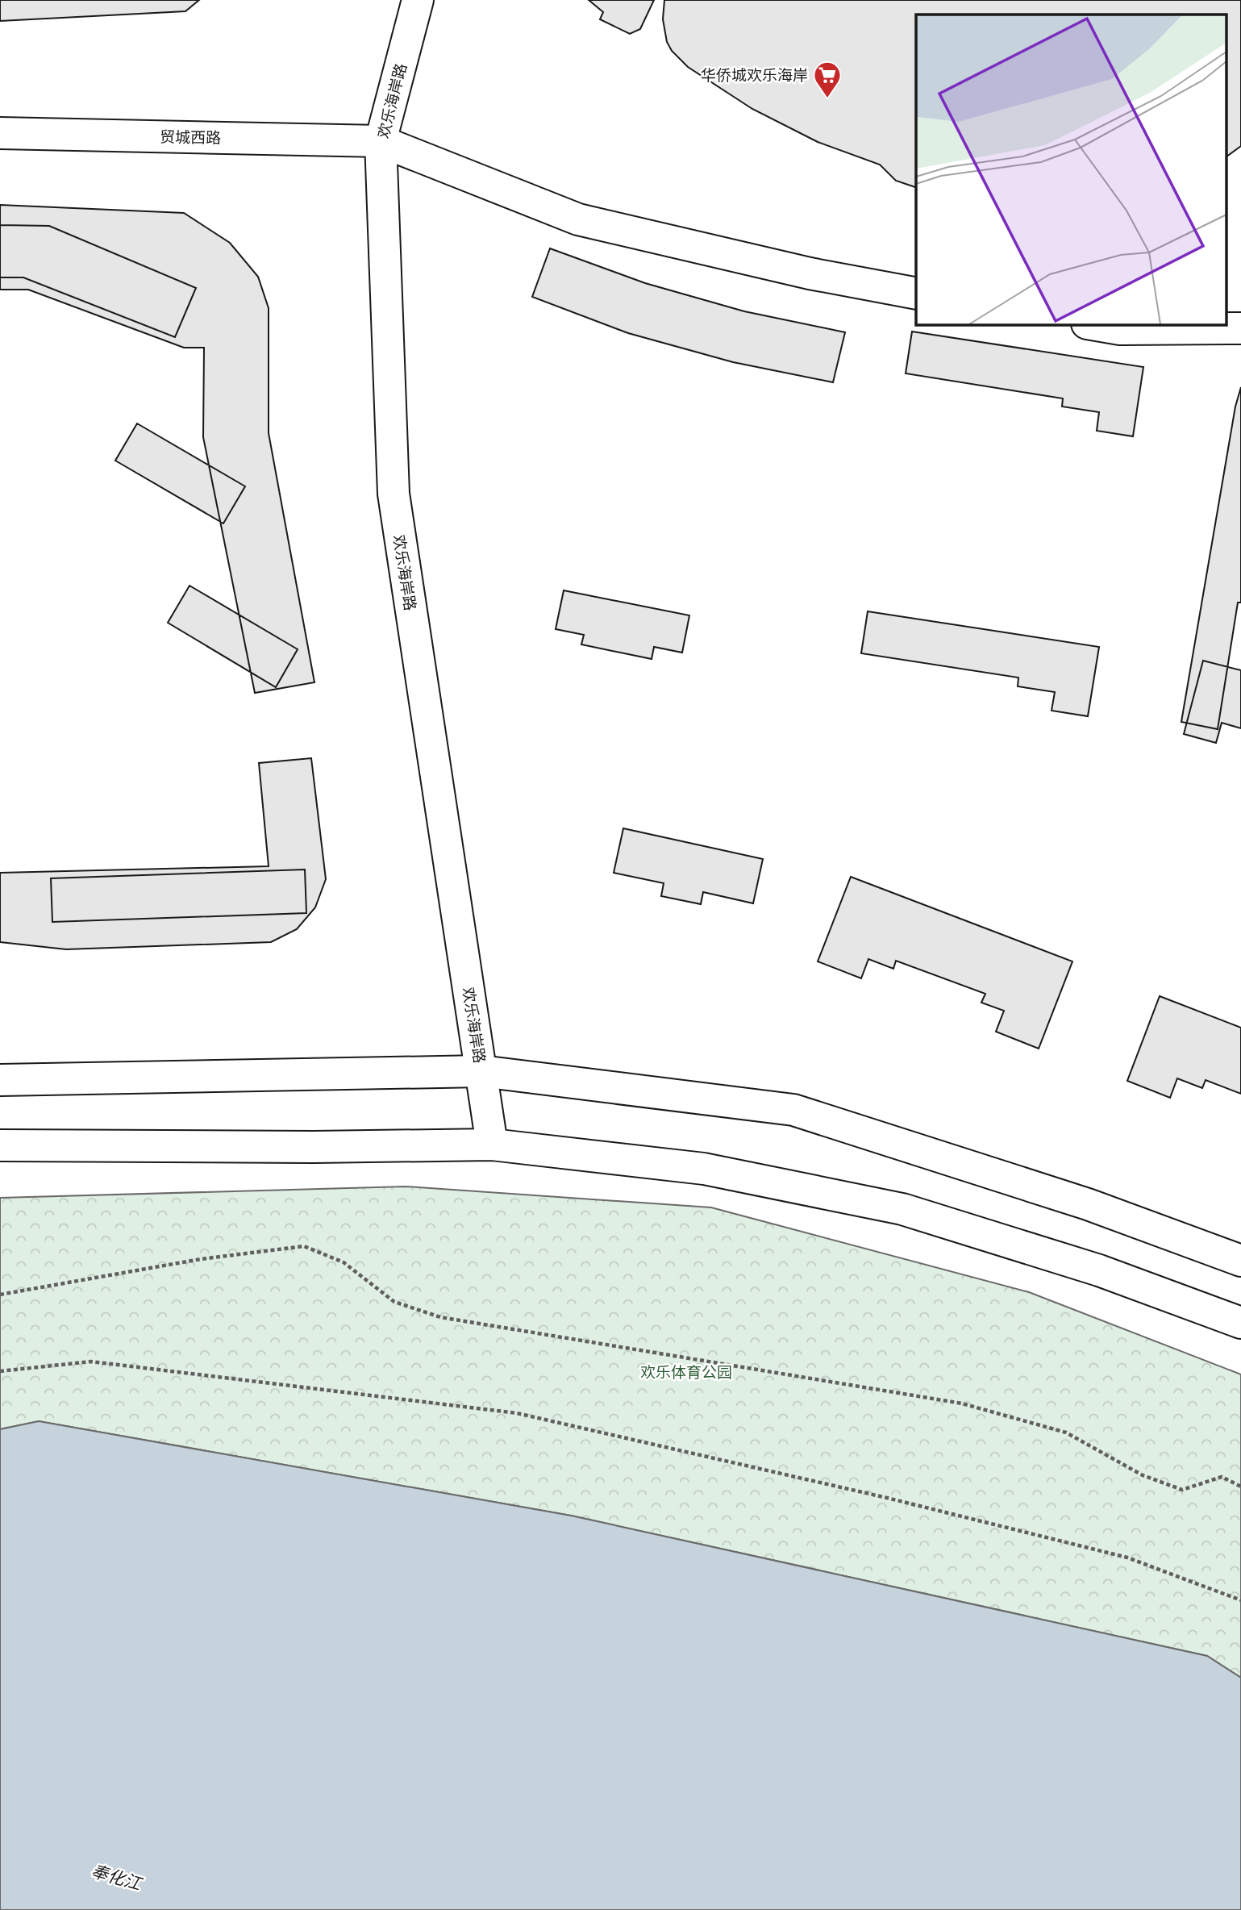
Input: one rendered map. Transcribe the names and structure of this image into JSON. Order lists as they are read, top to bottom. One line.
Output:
{"streets":{"main road":["欢乐海岸路","贸城西路"]},"crossings":[["欢乐海岸路","贸城西路"]],"water":["奉化江"],"parks":["欢乐体育公园"],"places":{"supermarket":["华侨城欢乐海岸"]}}
